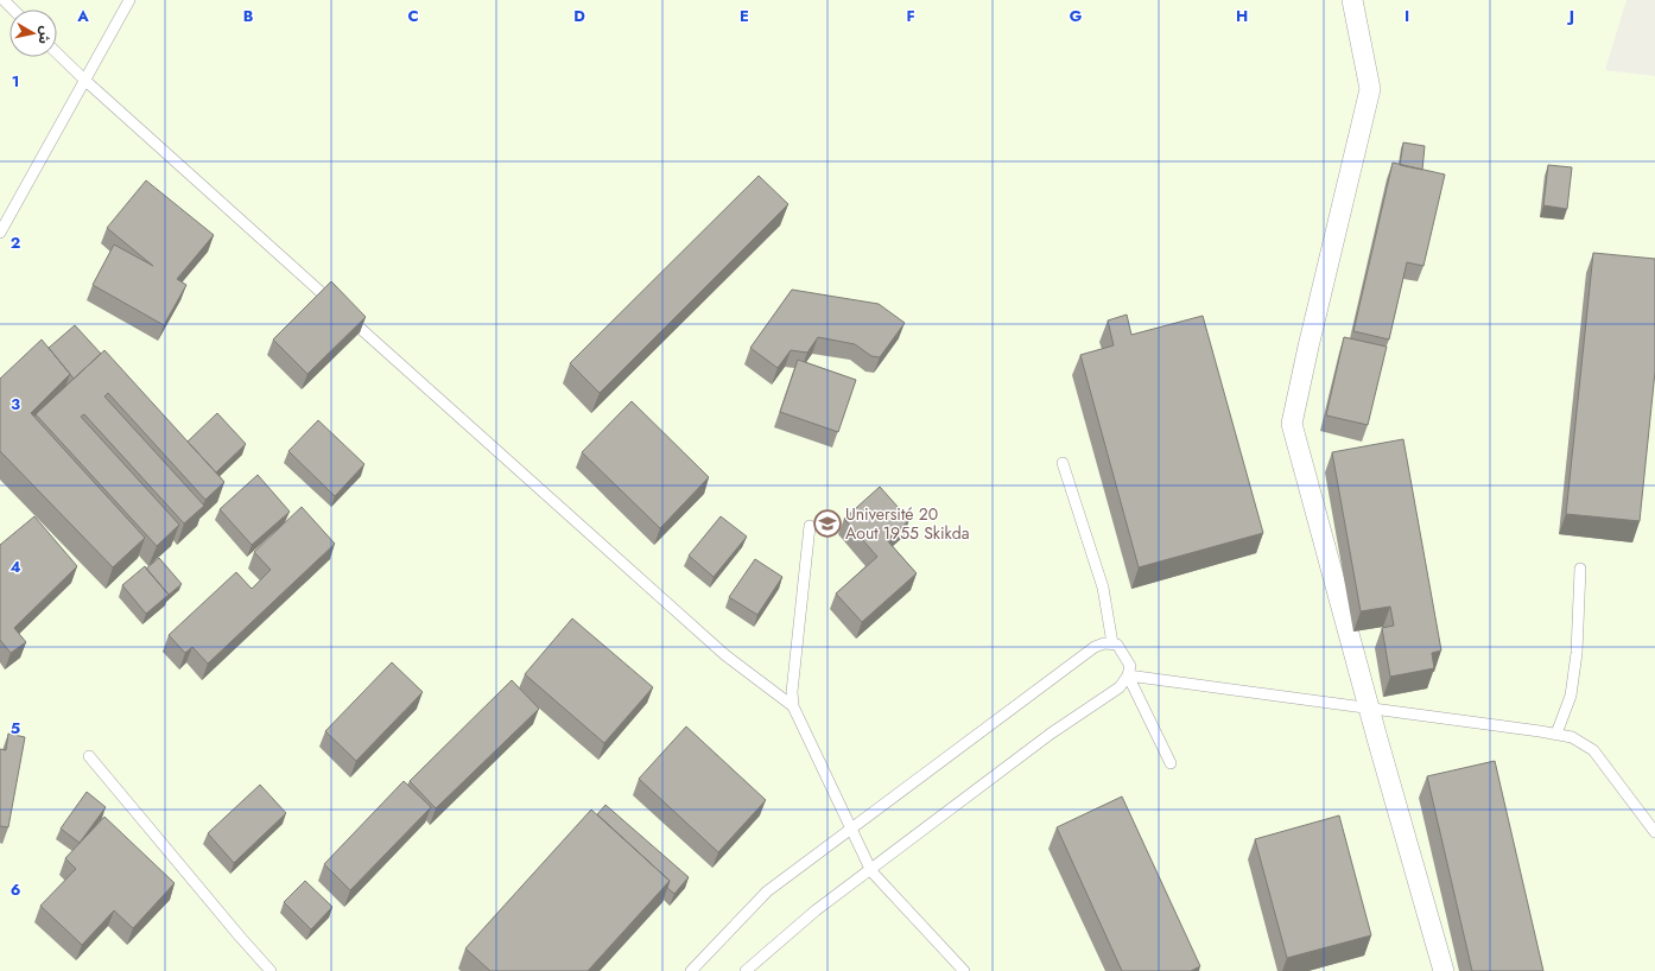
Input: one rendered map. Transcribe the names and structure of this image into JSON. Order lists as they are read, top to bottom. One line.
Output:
{"places":{"school or university":["Université 20 Aout 1955 Skikda"]},"north":"right","grid":{"columns":["A","B","C","D","E","F","G","H","I","J"],"rows":["1","2","3","4","5","6"]}}
